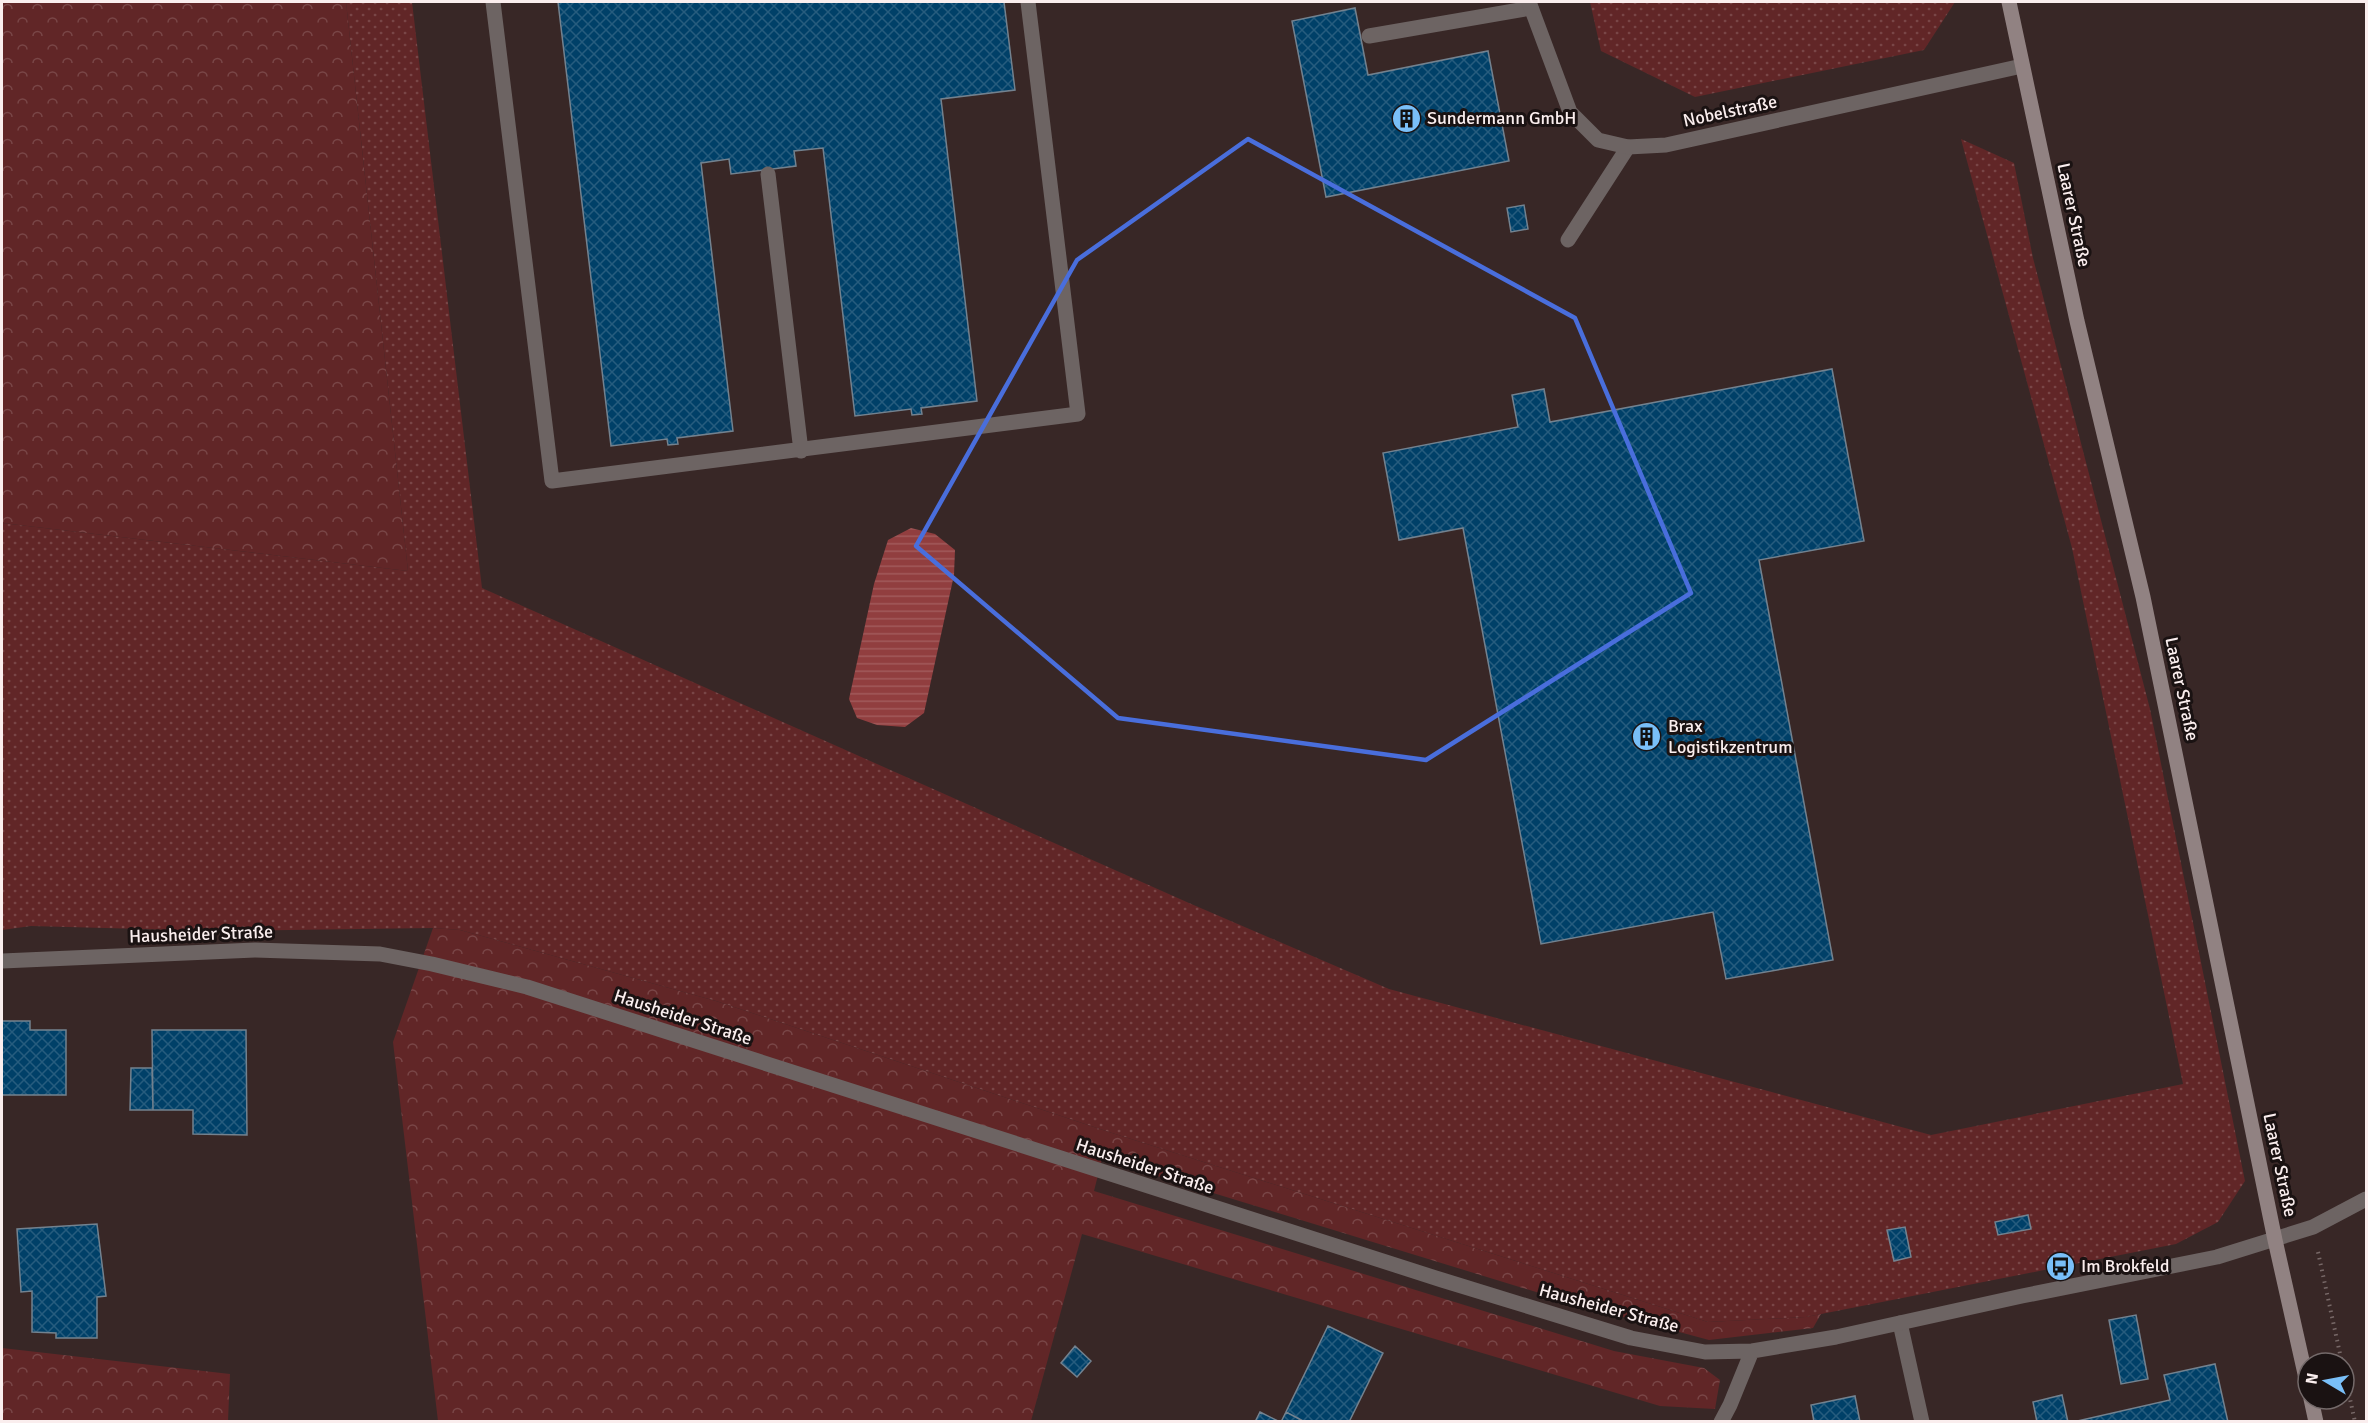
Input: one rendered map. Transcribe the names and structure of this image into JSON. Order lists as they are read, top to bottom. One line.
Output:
{"streets":{"main road":["Laarer Straße"],"street":["Nobelstraße","Hausheider Straße"]},"crossings":[["Nobelstraße","Laarer Straße"],["Laarer Straße","Hausheider Straße"]],"places":{"building":["Sundermann GmbH","Brax Logistikzentrum"],"bus stop":["Im Brokfeld"]},"north":"left"}
